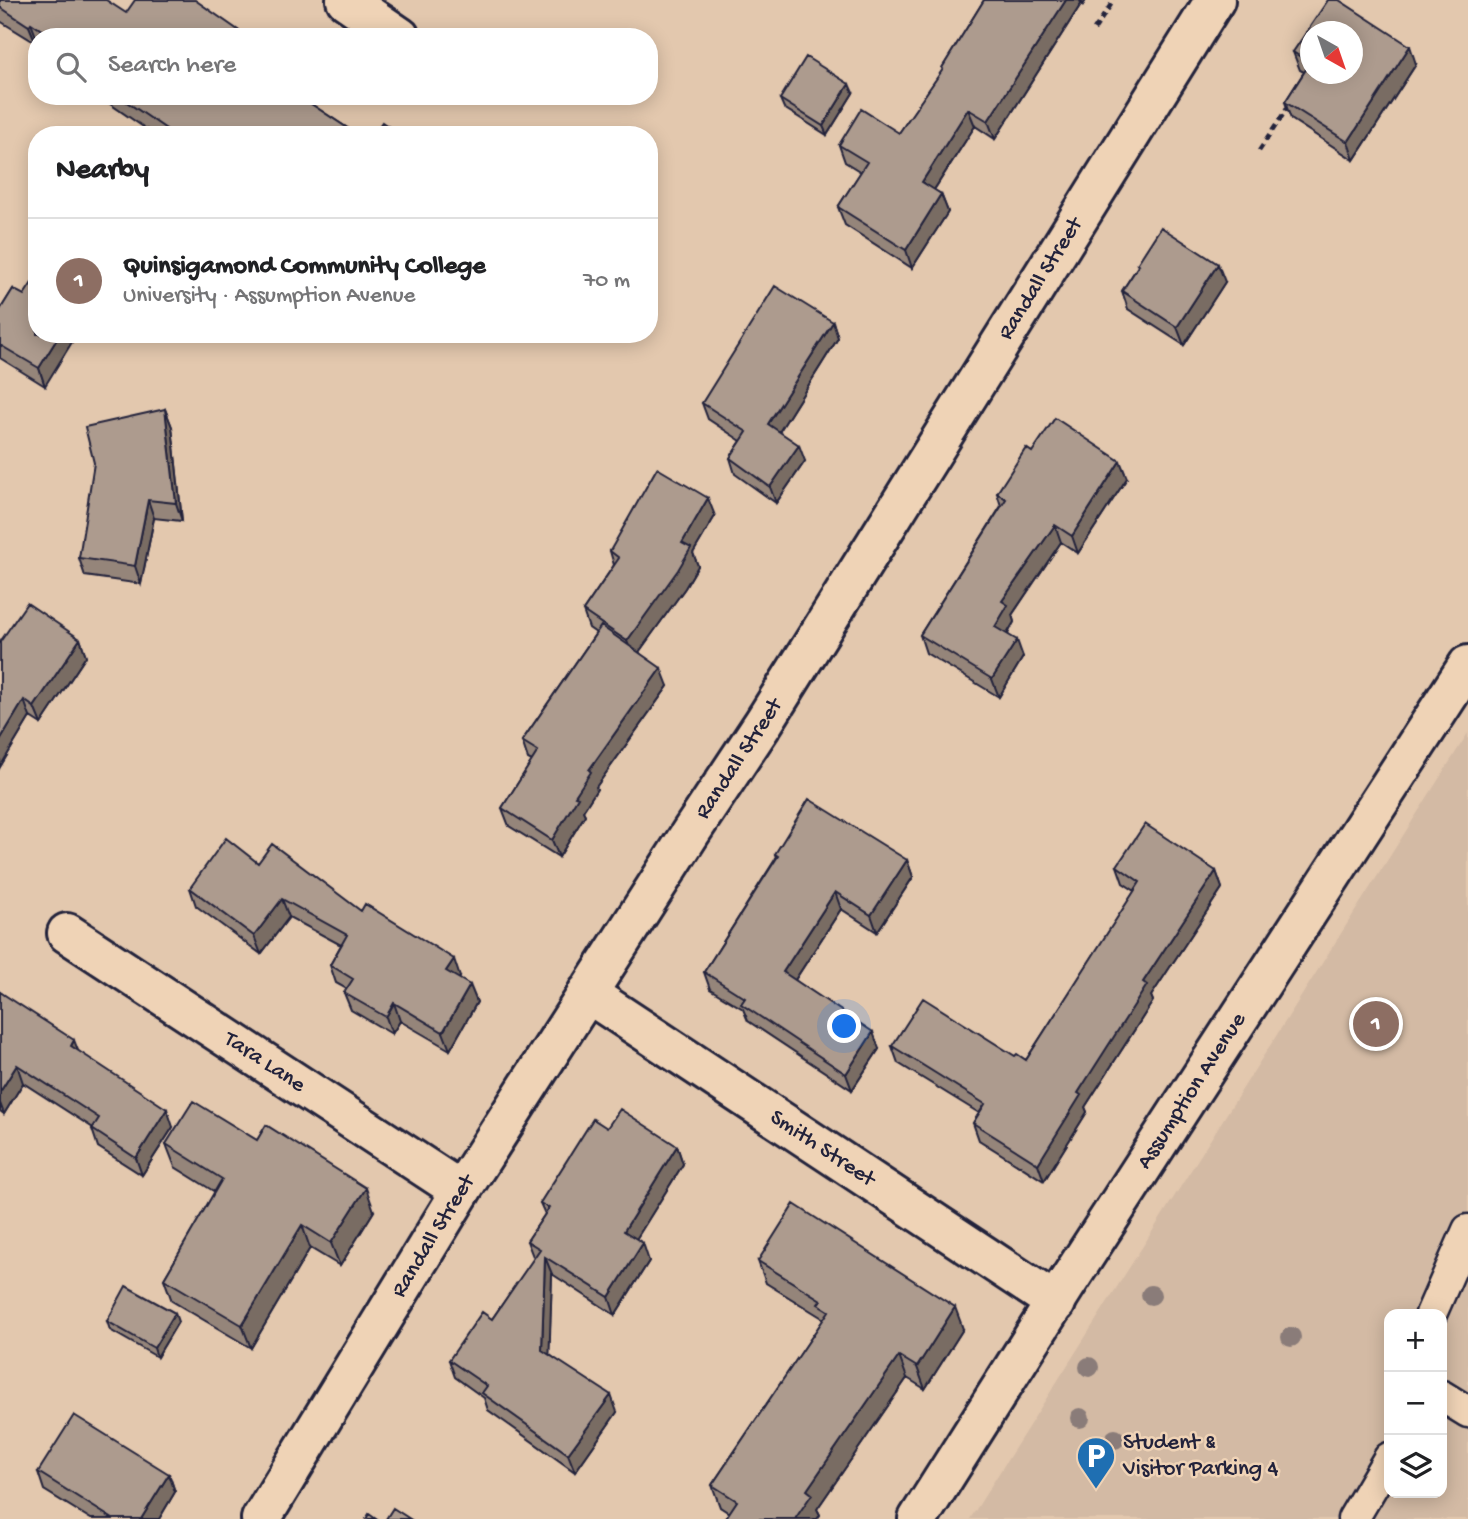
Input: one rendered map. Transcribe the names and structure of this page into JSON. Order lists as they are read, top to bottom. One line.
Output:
{"streets":{"street":["Randall Street","Tara Lane","Assumption Avenue","Smith Street"]},"crossings":[["Randall Street","Tara Lane"],["Randall Street","Smith Street"],["Assumption Avenue","Smith Street"]],"places":{"parking":["Student & Visitor Parking 4"]},"north":"bottom right","page":{"search":"Search here","heading":"Nearby","list":[{"mark":"1","name":"Quinsigamond Community College","note":"University · Assumption Avenue","value":"70 m"}],"pins":"1","map_buttons":["+","−"]}}
